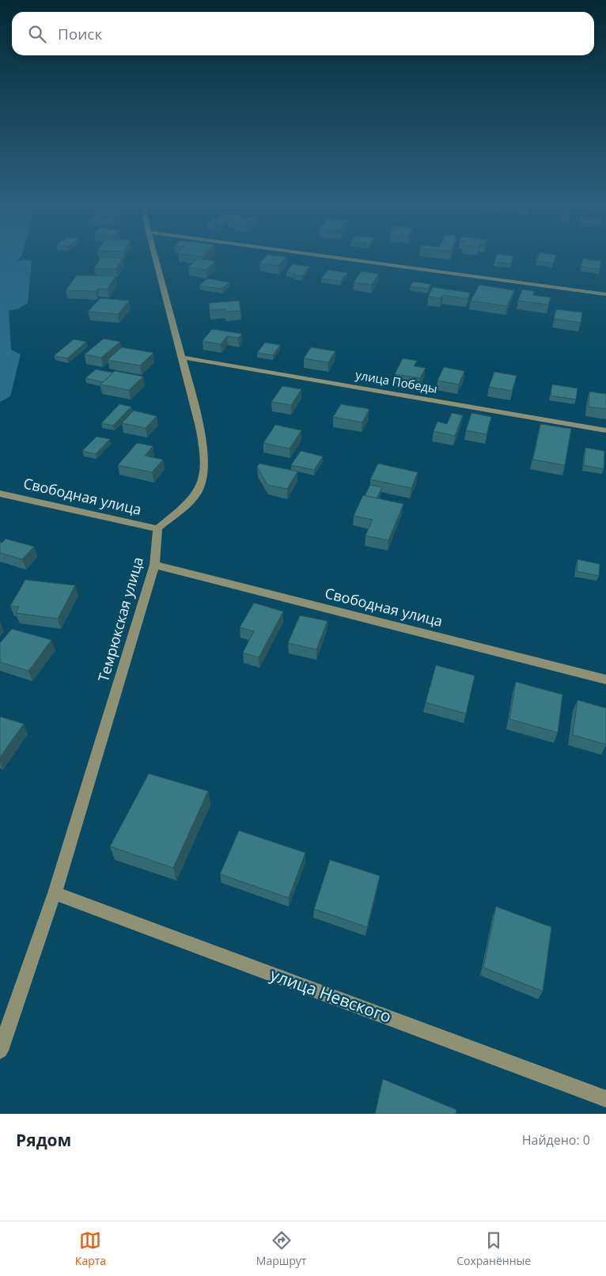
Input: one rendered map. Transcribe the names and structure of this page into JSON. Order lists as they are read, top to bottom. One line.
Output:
{"streets":{"street":["улица Победы","Свободная улица","Темрюкская улица","улица Невского"]},"crossings":[["Свободная улица","Темрюкская улица"],["Темрюкская улица","улица Невского"]],"page":{"search":"Поиск","heading":["Рядом","Найдено: 0"],"nav":["Карта","Маршрут","Сохранённые"]}}
